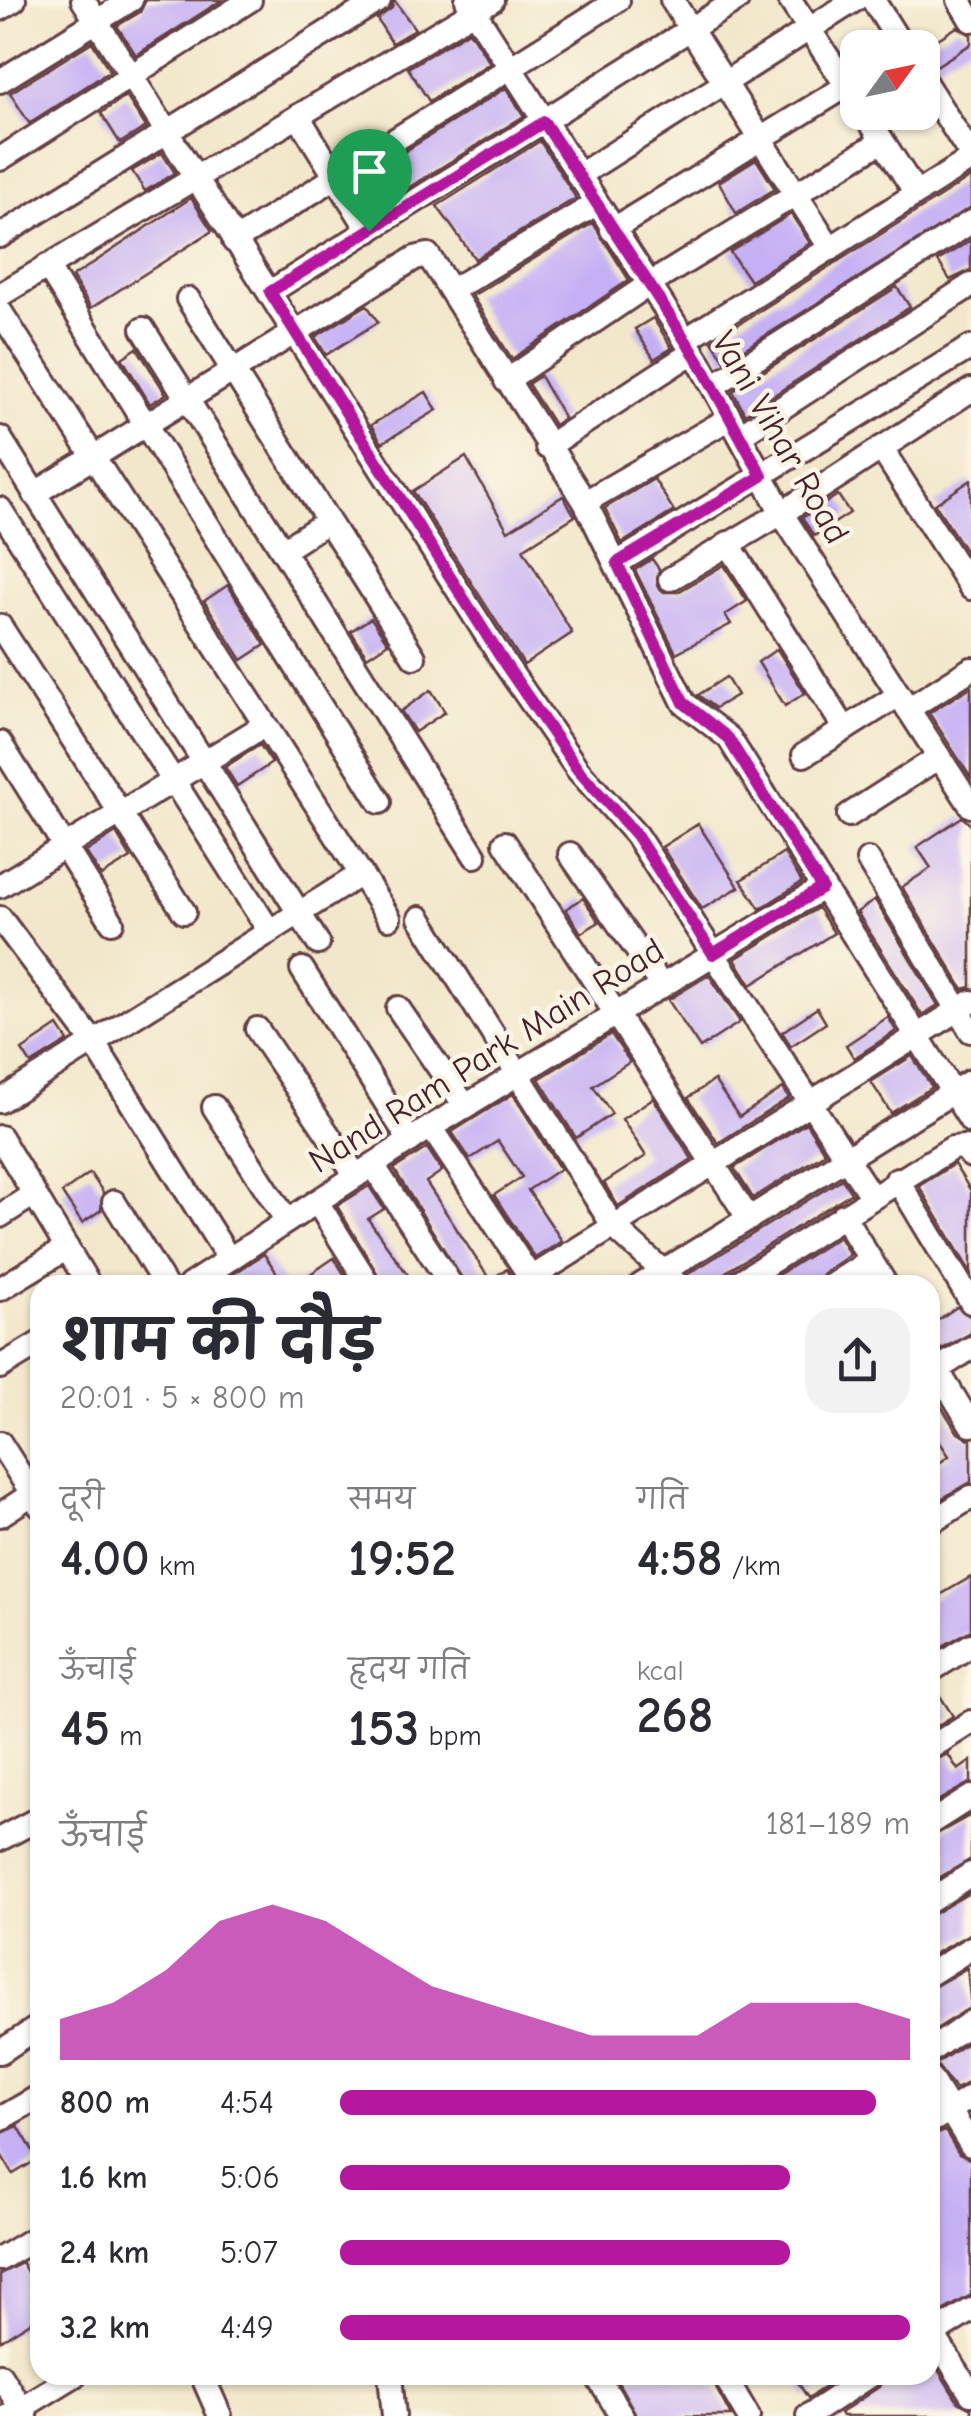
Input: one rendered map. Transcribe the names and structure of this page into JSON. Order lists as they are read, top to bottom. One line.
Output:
{"streets":{"street":["Vani Vihar Road","Nand Ram Park Main Road"]},"north":"top right","page":{"heading":["शाम की दौड़","20:01 · 5 × 800 m"],"stats":[["दूरी","4.00 km"],["समय","19:52"],["गति","4:58 /km"],["ऊँचाई","45 m"],["हृदय गति","153 bpm"],["kcal","268"]],"chart":["ऊँचाई","181–189 m"],"list":[{"name":"800 m","note":"4:54"},{"name":"1.6 km","note":"5:06"},{"name":"2.4 km","note":"5:07"},{"name":"3.2 km","note":"4:49"}]}}
